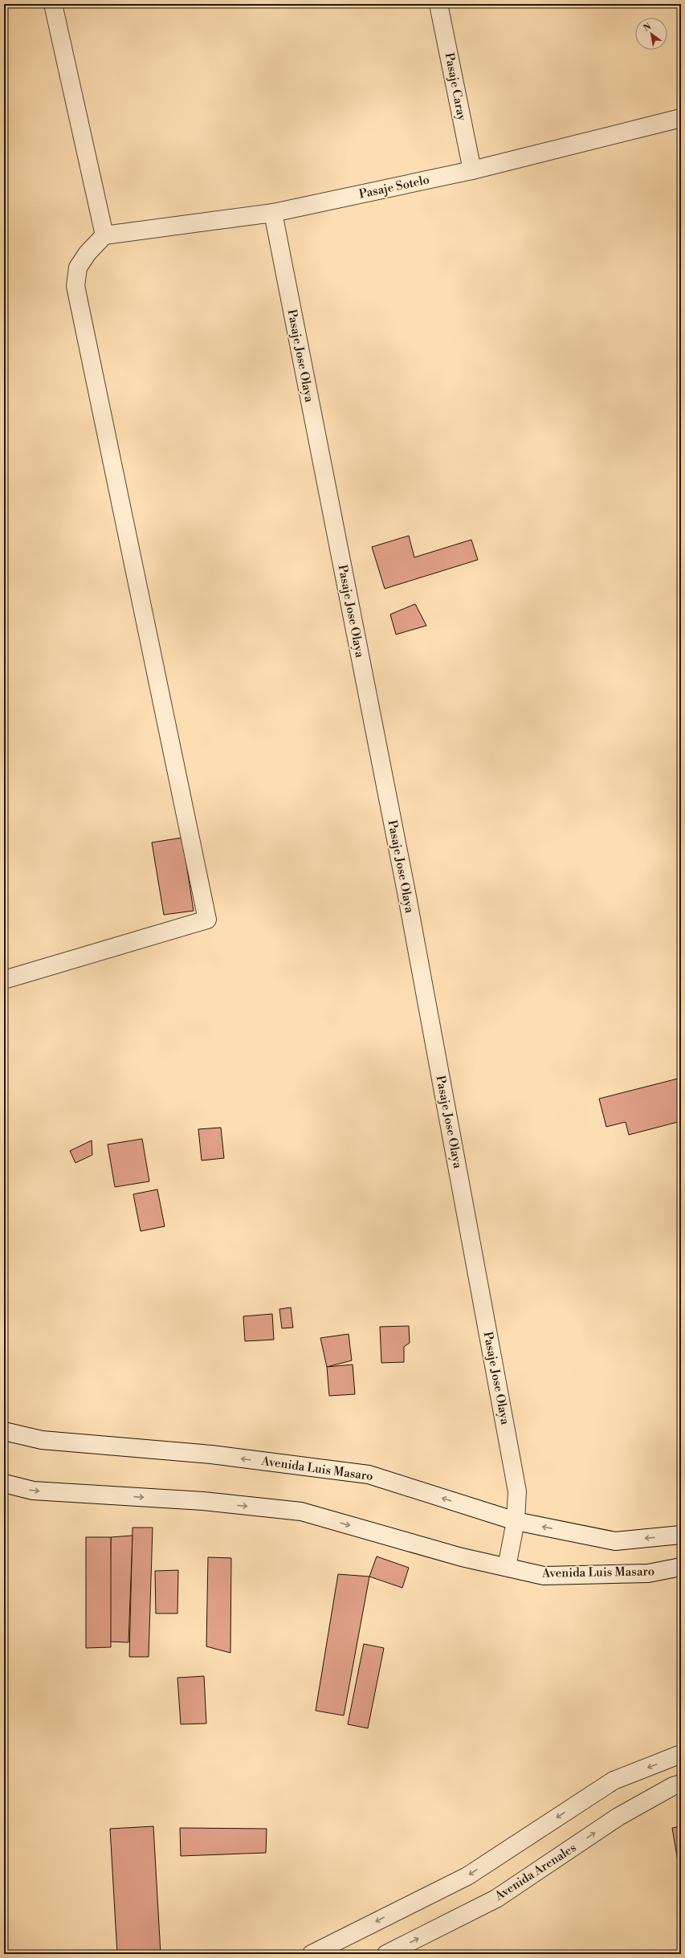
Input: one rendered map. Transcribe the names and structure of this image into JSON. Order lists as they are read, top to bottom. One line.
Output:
{"streets":{"street":["Pasaje Caray","Pasaje Sotelo","Pasaje Jose Olaya","Avenida Luis Masaro","Avenida Arenales"]},"crossings":[["Pasaje Caray","Pasaje Sotelo"],["Pasaje Sotelo","Pasaje Jose Olaya"],["Pasaje Jose Olaya","Avenida Luis Masaro"]],"north":"top left"}
